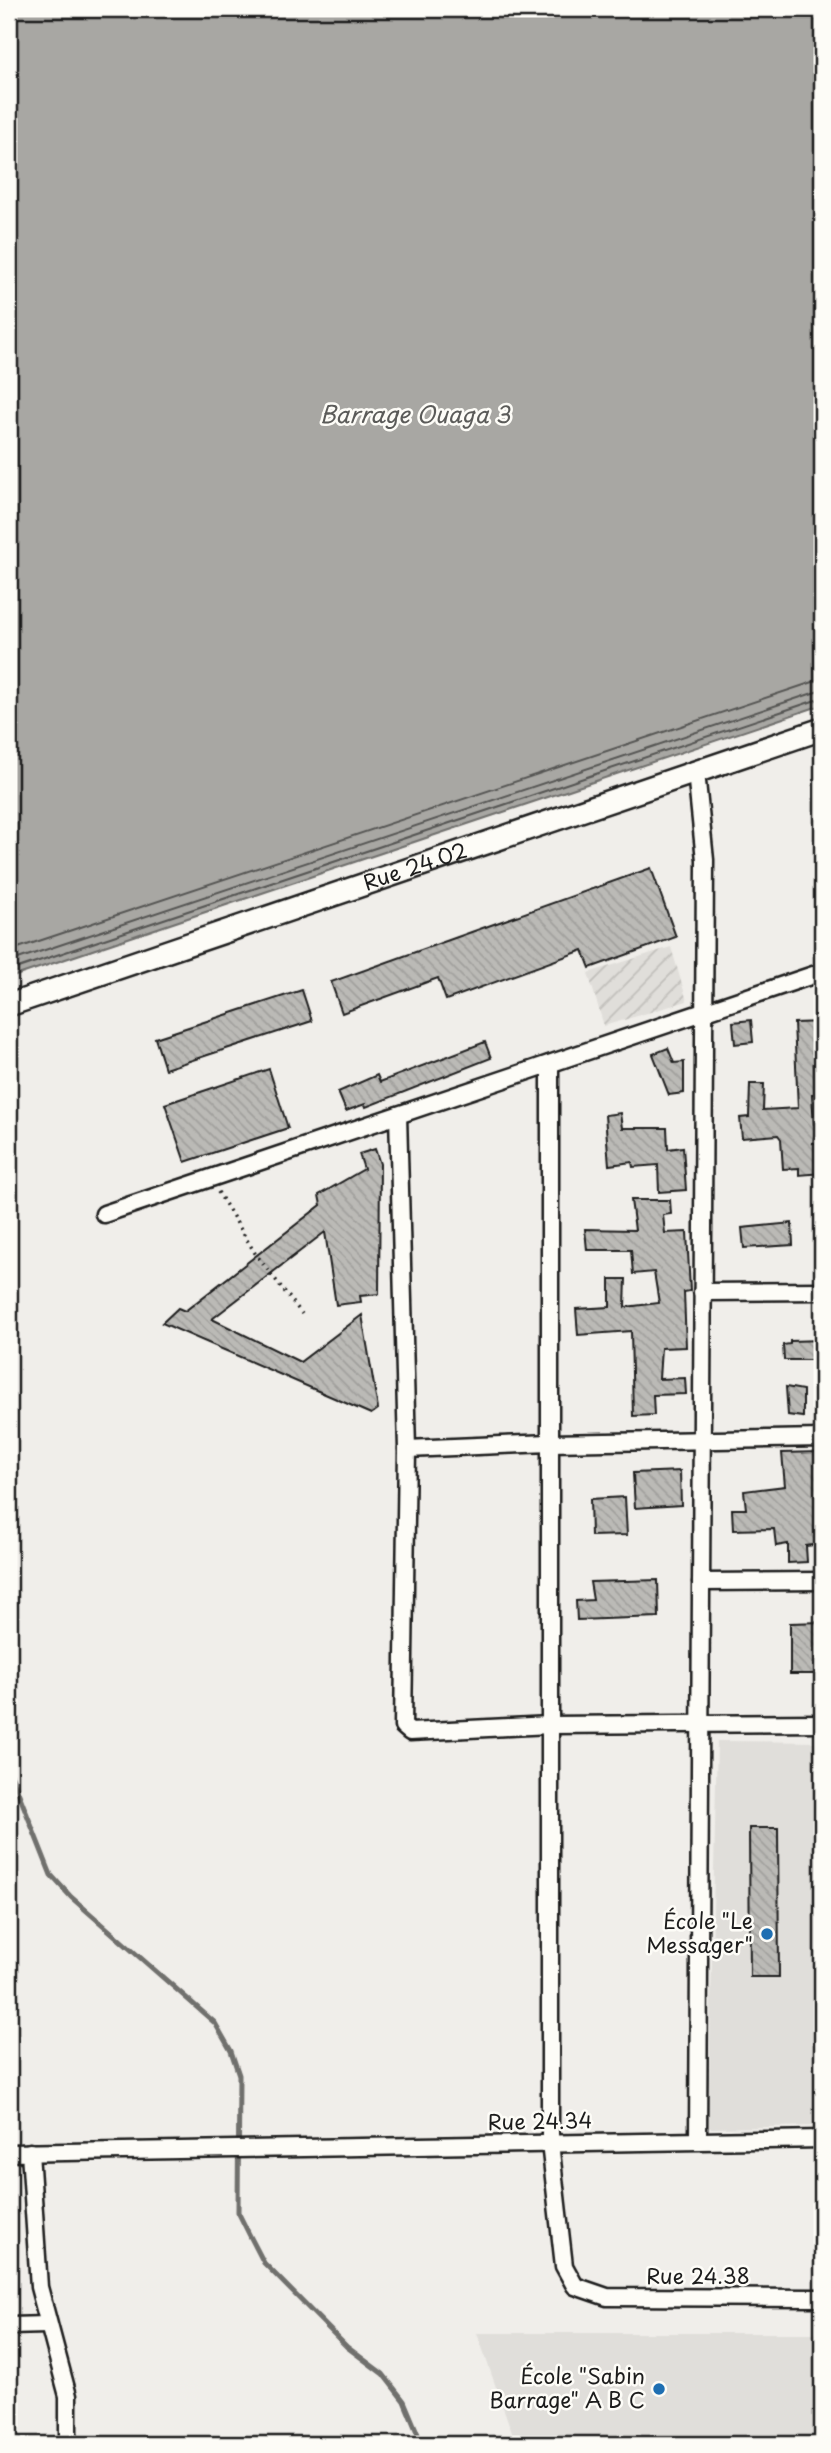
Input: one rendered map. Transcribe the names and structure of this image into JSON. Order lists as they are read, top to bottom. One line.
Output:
{"streets":{"street":["Rue 24.02","Rue 24.34","Rue 24.38"]},"crossings":[["Rue 24.34","Rue 24.38"]],"water":["Barrage Ouaga 3"],"places":["École \"Le Messager\"","École \"Sabin Barrage\" A B C"]}
